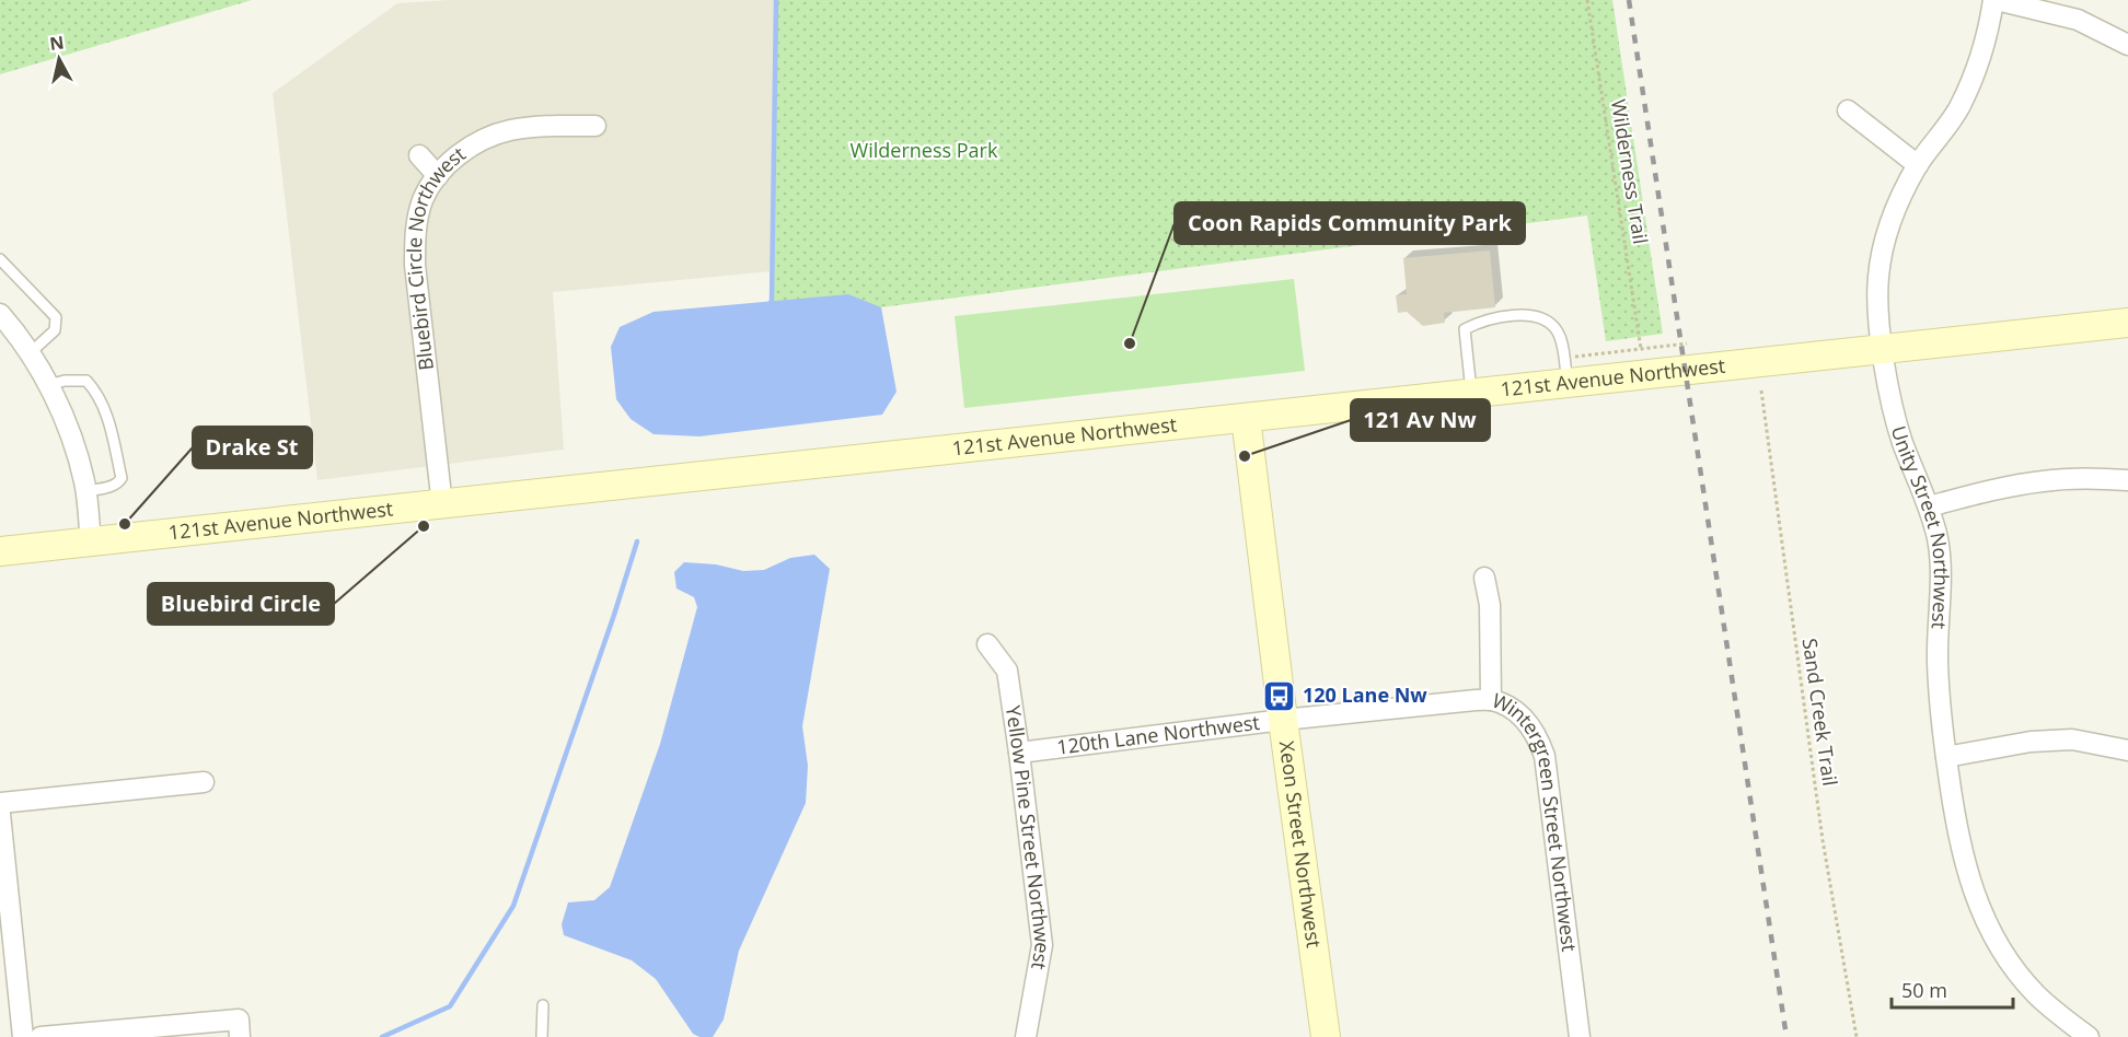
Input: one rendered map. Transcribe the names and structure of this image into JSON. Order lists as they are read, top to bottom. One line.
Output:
{"streets":{"street":["Bluebird Circle Northwest","121st Avenue Northwest","Unity Street Northwest","120th Lane Northwest","Wintergreen Street Northwest","Yellow Pine Street Northwest","Xeon Street Northwest"],"path":["Wilderness Trail","Sand Creek Trail"]},"crossings":[["Bluebird Circle Northwest","121st Avenue Northwest"],["121st Avenue Northwest","Unity Street Northwest"],["121st Avenue Northwest","Xeon Street Northwest"],["120th Lane Northwest","Wintergreen Street Northwest"],["120th Lane Northwest","Yellow Pine Street Northwest"],["120th Lane Northwest","Xeon Street Northwest"]],"parks":["Wilderness Park"],"places":{"other":["Coon Rapids Community Park","121 Av Nw","Drake St","Bluebird Circle"],"bus stop":["120 Lane Nw"]},"scale_bar":"50 m","north":"top"}
